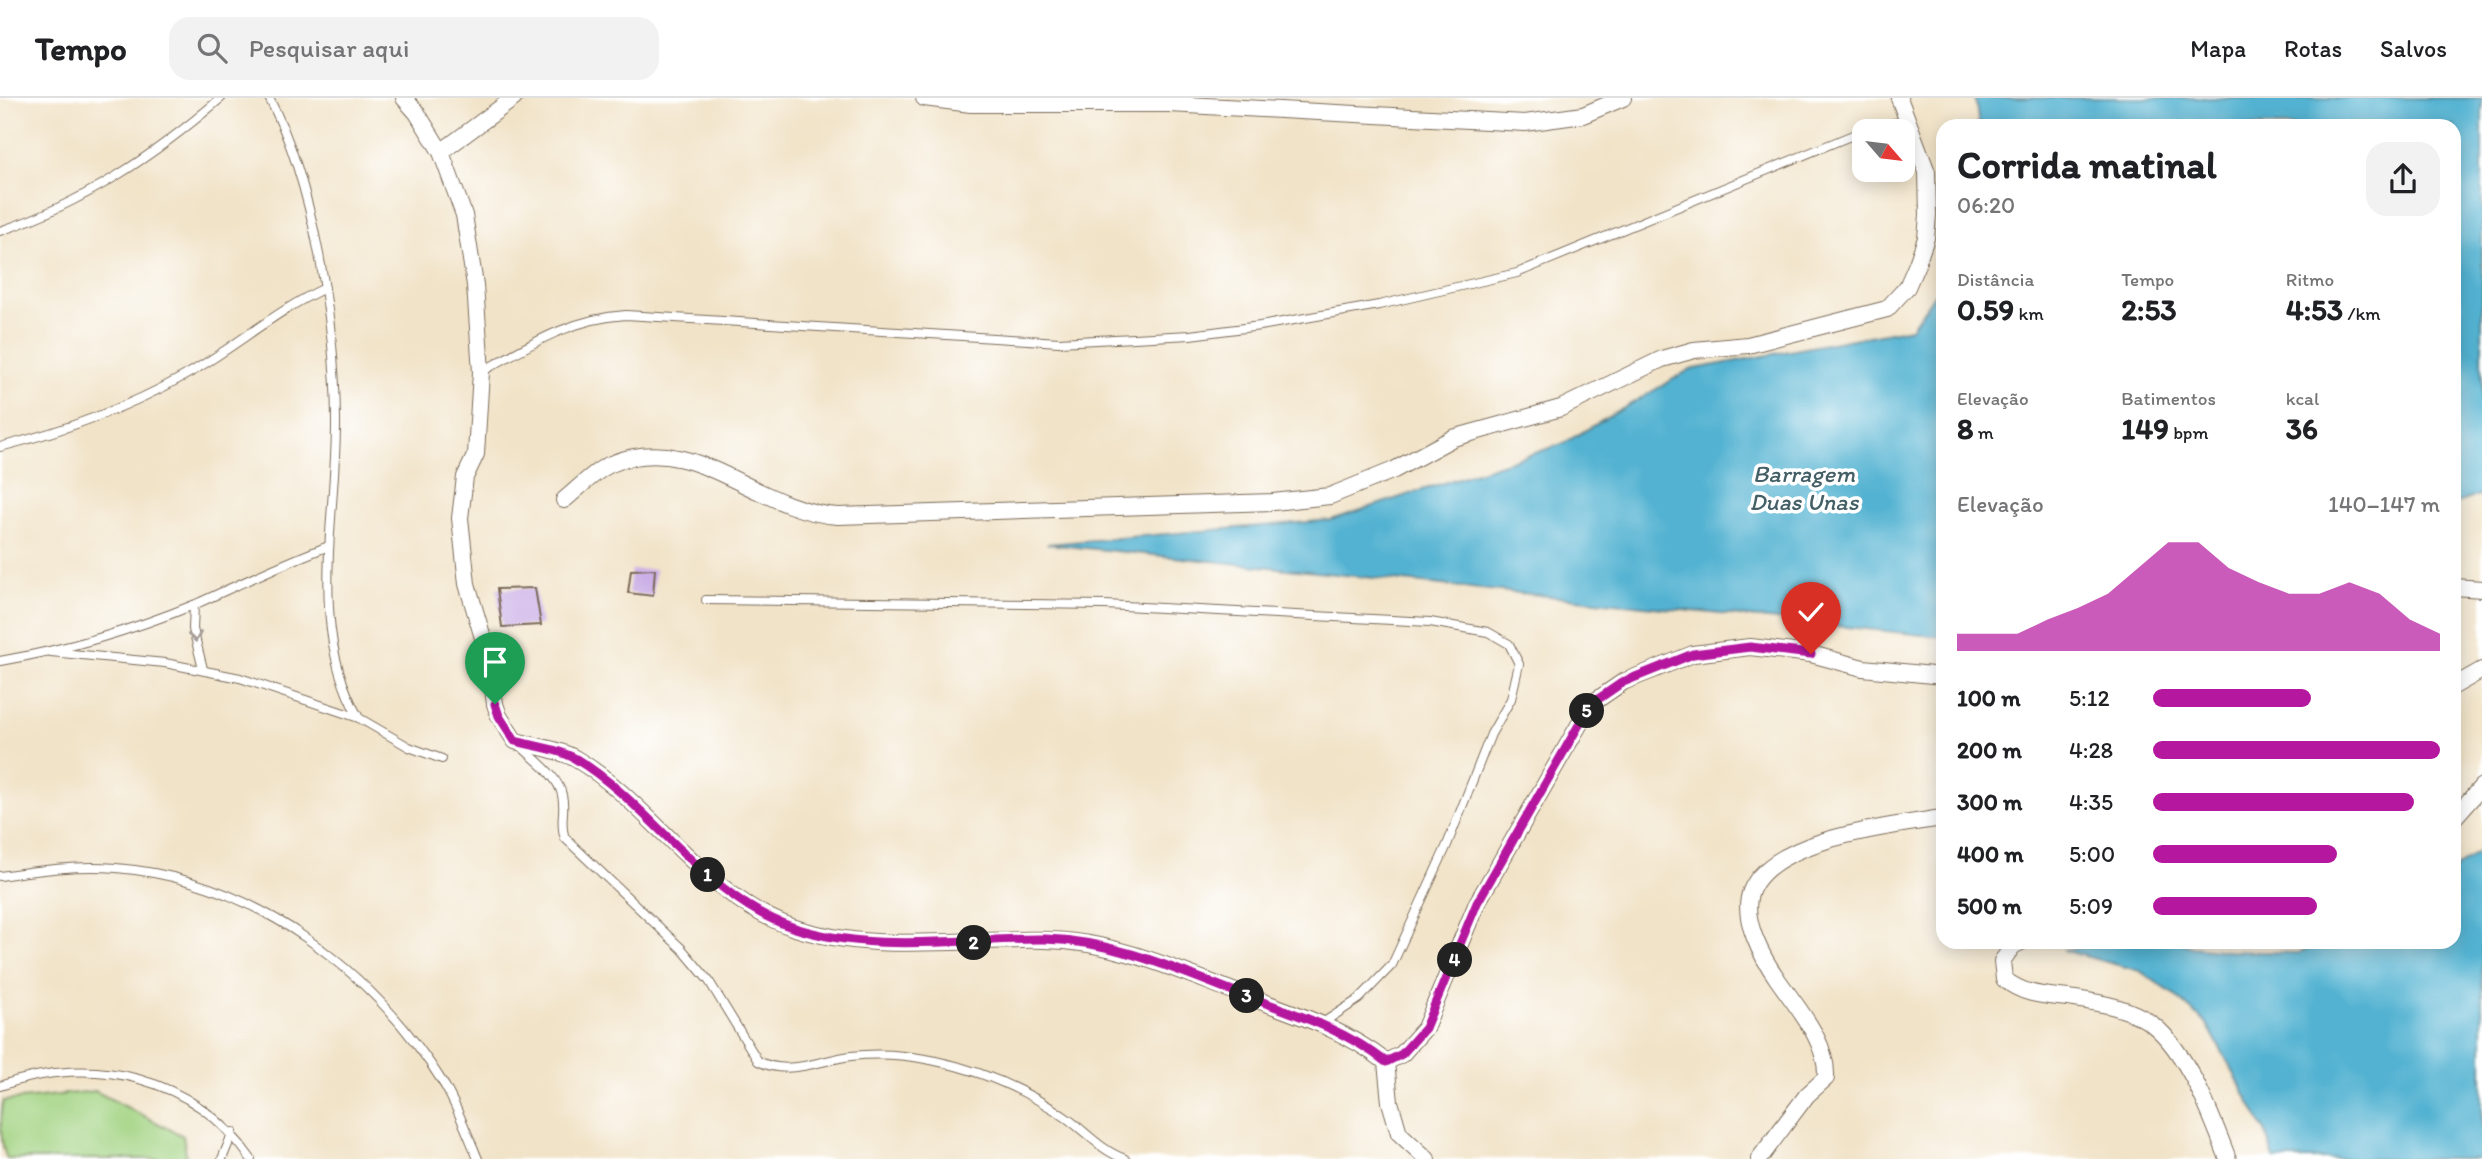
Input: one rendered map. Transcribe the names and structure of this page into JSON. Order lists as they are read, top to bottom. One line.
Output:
{"water":["Barragem Duas Unas"],"north":"bottom right","page":{"header":"Tempo","search":"Pesquisar aqui","nav":["Mapa","Rotas","Salvos"],"heading":["Corrida matinal","06:20"],"stats":[["Distância","0.59 km"],["Tempo","2:53"],["Ritmo","4:53 /km"],["Elevação","8 m"],["Batimentos","149 bpm"],["kcal","36"]],"chart":["Elevação","140–147 m"],"list":[{"name":"100 m","note":"5:12"},{"name":"200 m","note":"4:28"},{"name":"300 m","note":"4:35"},{"name":"400 m","note":"5:00"},{"name":"500 m","note":"5:09"}],"pins":["5","1","2","4","3"]}}
